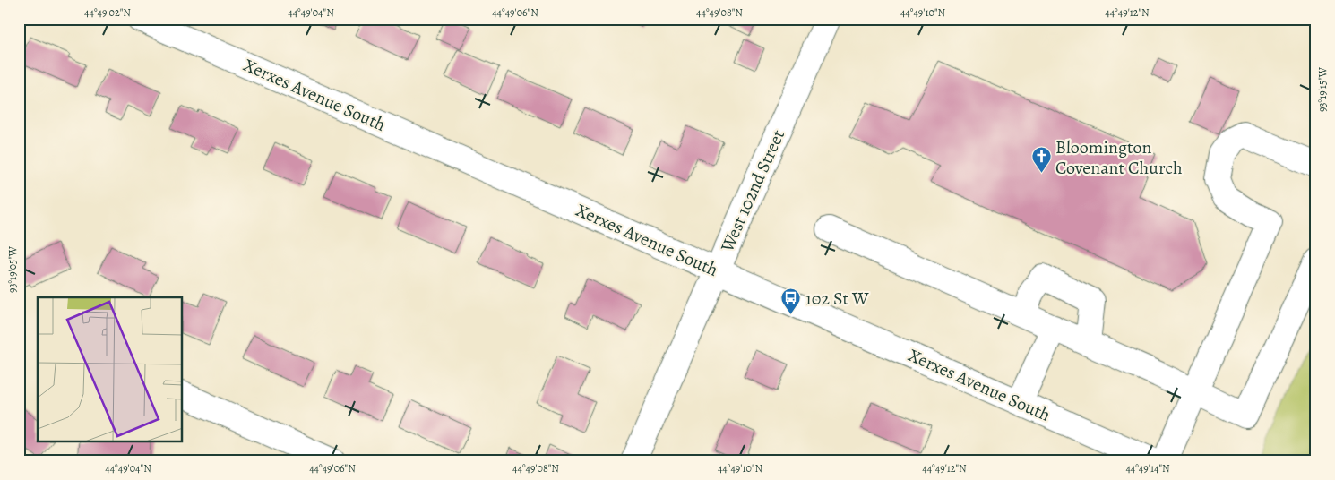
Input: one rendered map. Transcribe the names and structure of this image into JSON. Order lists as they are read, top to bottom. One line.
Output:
{"streets":{"street":["Xerxes Avenue South","West 102nd Street"]},"crossings":[["Xerxes Avenue South","West 102nd Street"]],"places":{"church":["Bloomington Covenant Church"],"bus stop":["102 St W"]},"coordinates":["44°49'02\"N","44°49'04\"N","44°49'06\"N","44°49'08\"N","44°49'10\"N","44°49'12\"N","93°19'15\"W","93°19'05\"W","44°49'14\"N"]}
